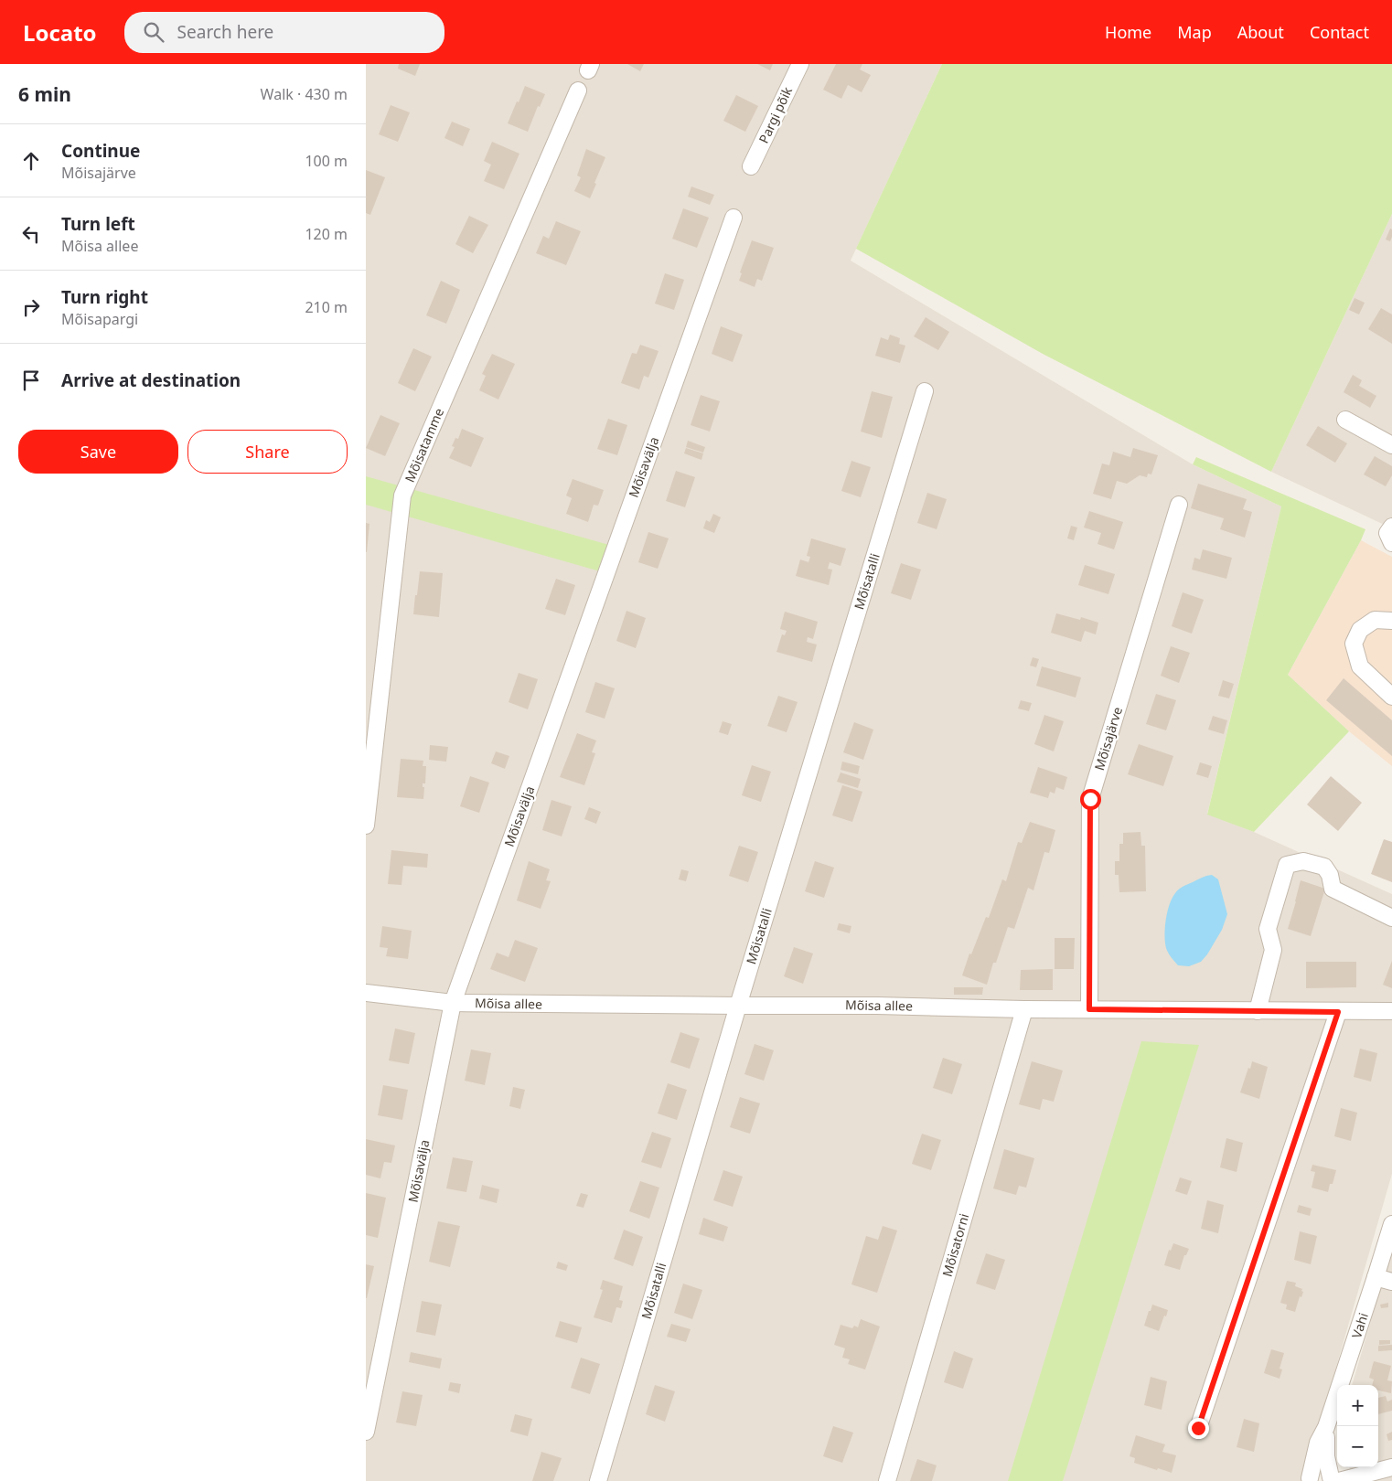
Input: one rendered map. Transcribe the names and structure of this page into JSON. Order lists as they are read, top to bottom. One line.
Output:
{"streets":{"street":["Pargi põik","Mõisatamme","Mõisavälja","Mõisatalli","Mõisajärve","Mõisa allee","Mõisatorni","Vahi"]},"crossings":[["Mõisavälja","Mõisa allee"],["Mõisatalli","Mõisa allee"],["Mõisajärve","Mõisa allee"],["Mõisa allee","Mõisatorni"]],"page":{"header":"Locato","search":"Search here","nav":["Home","Map","About","Contact"],"heading":["6 min","Walk · 430 m"],"list":[["Continue","Mõisajärve","100 m"],["Turn left","Mõisa allee","120 m"],["Turn right","Mõisapargi","210 m"],"Arrive at destination"],"buttons":["Save","Share"],"map_buttons":["+","−"]}}
